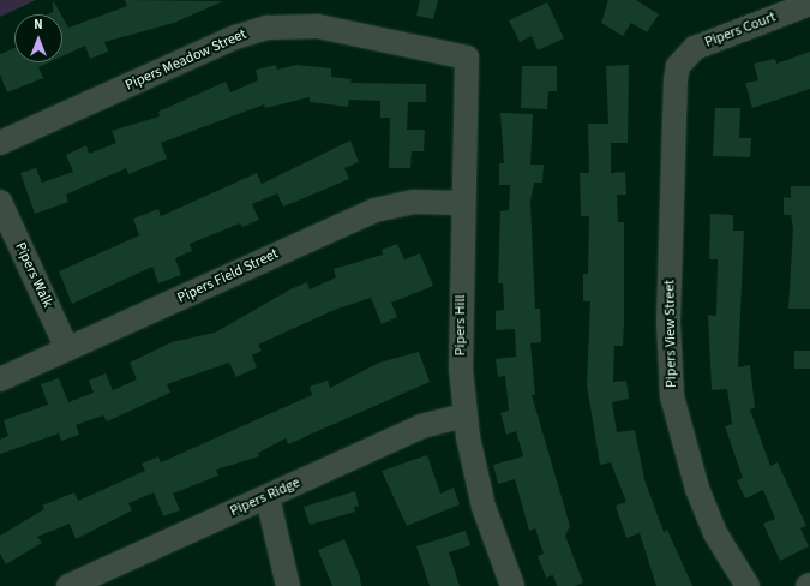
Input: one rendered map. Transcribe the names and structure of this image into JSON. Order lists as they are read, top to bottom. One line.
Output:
{"streets":{"street":["Pipers Court","Pipers Meadow Street","Pipers Walk","Pipers Field Street","Pipers Hill","Pipers View Street","Pipers Ridge"]},"crossings":[["Pipers Court","Pipers View Street"],["Pipers Meadow Street","Pipers Hill"],["Pipers Walk","Pipers Field Street"],["Pipers Field Street","Pipers Hill"],["Pipers Hill","Pipers Ridge"]],"north":"top"}
